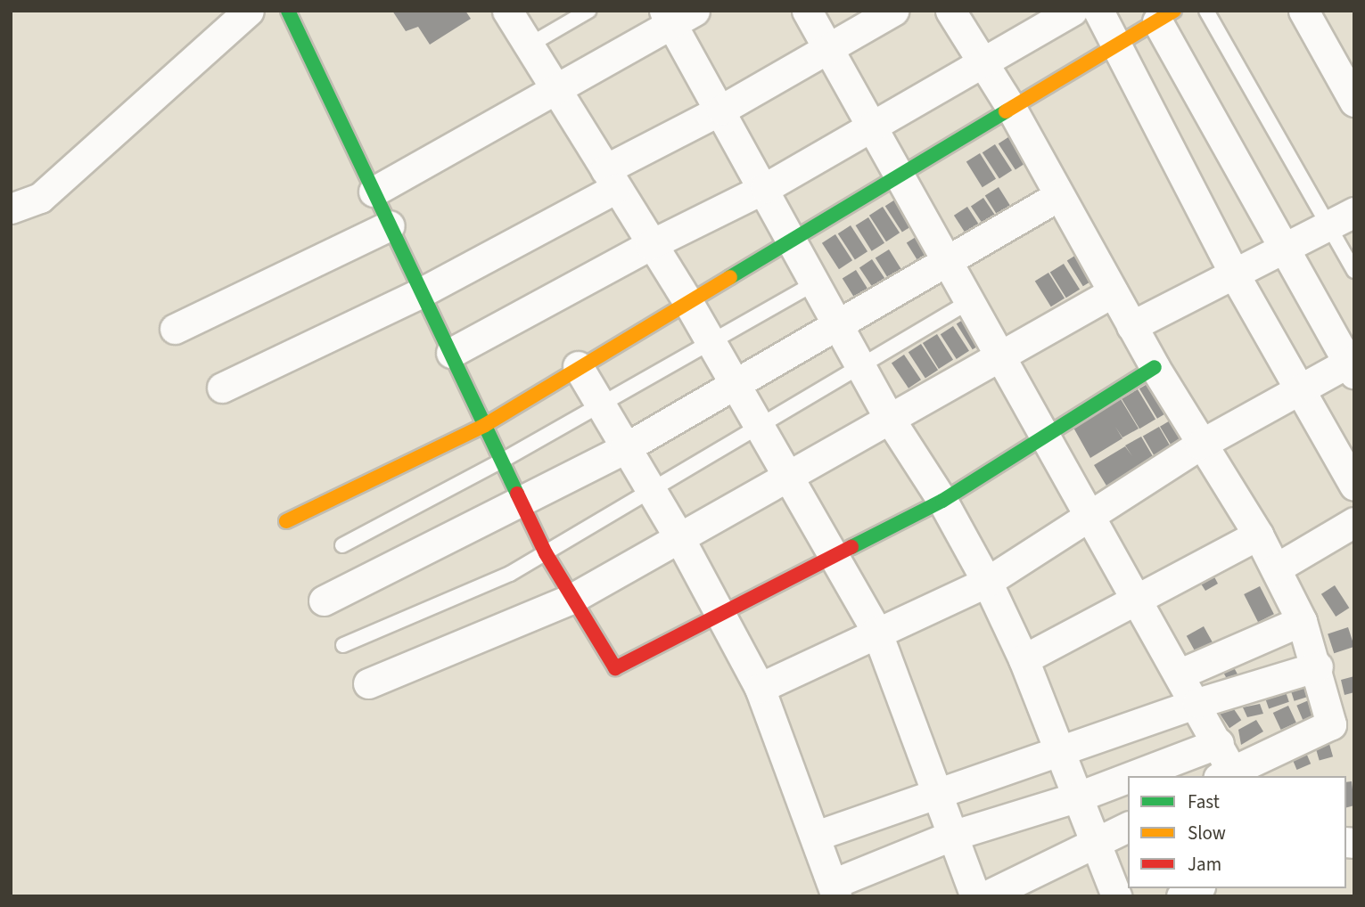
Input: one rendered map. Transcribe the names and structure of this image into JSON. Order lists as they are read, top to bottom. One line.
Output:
{"legend":["Fast","Slow","Jam"]}
